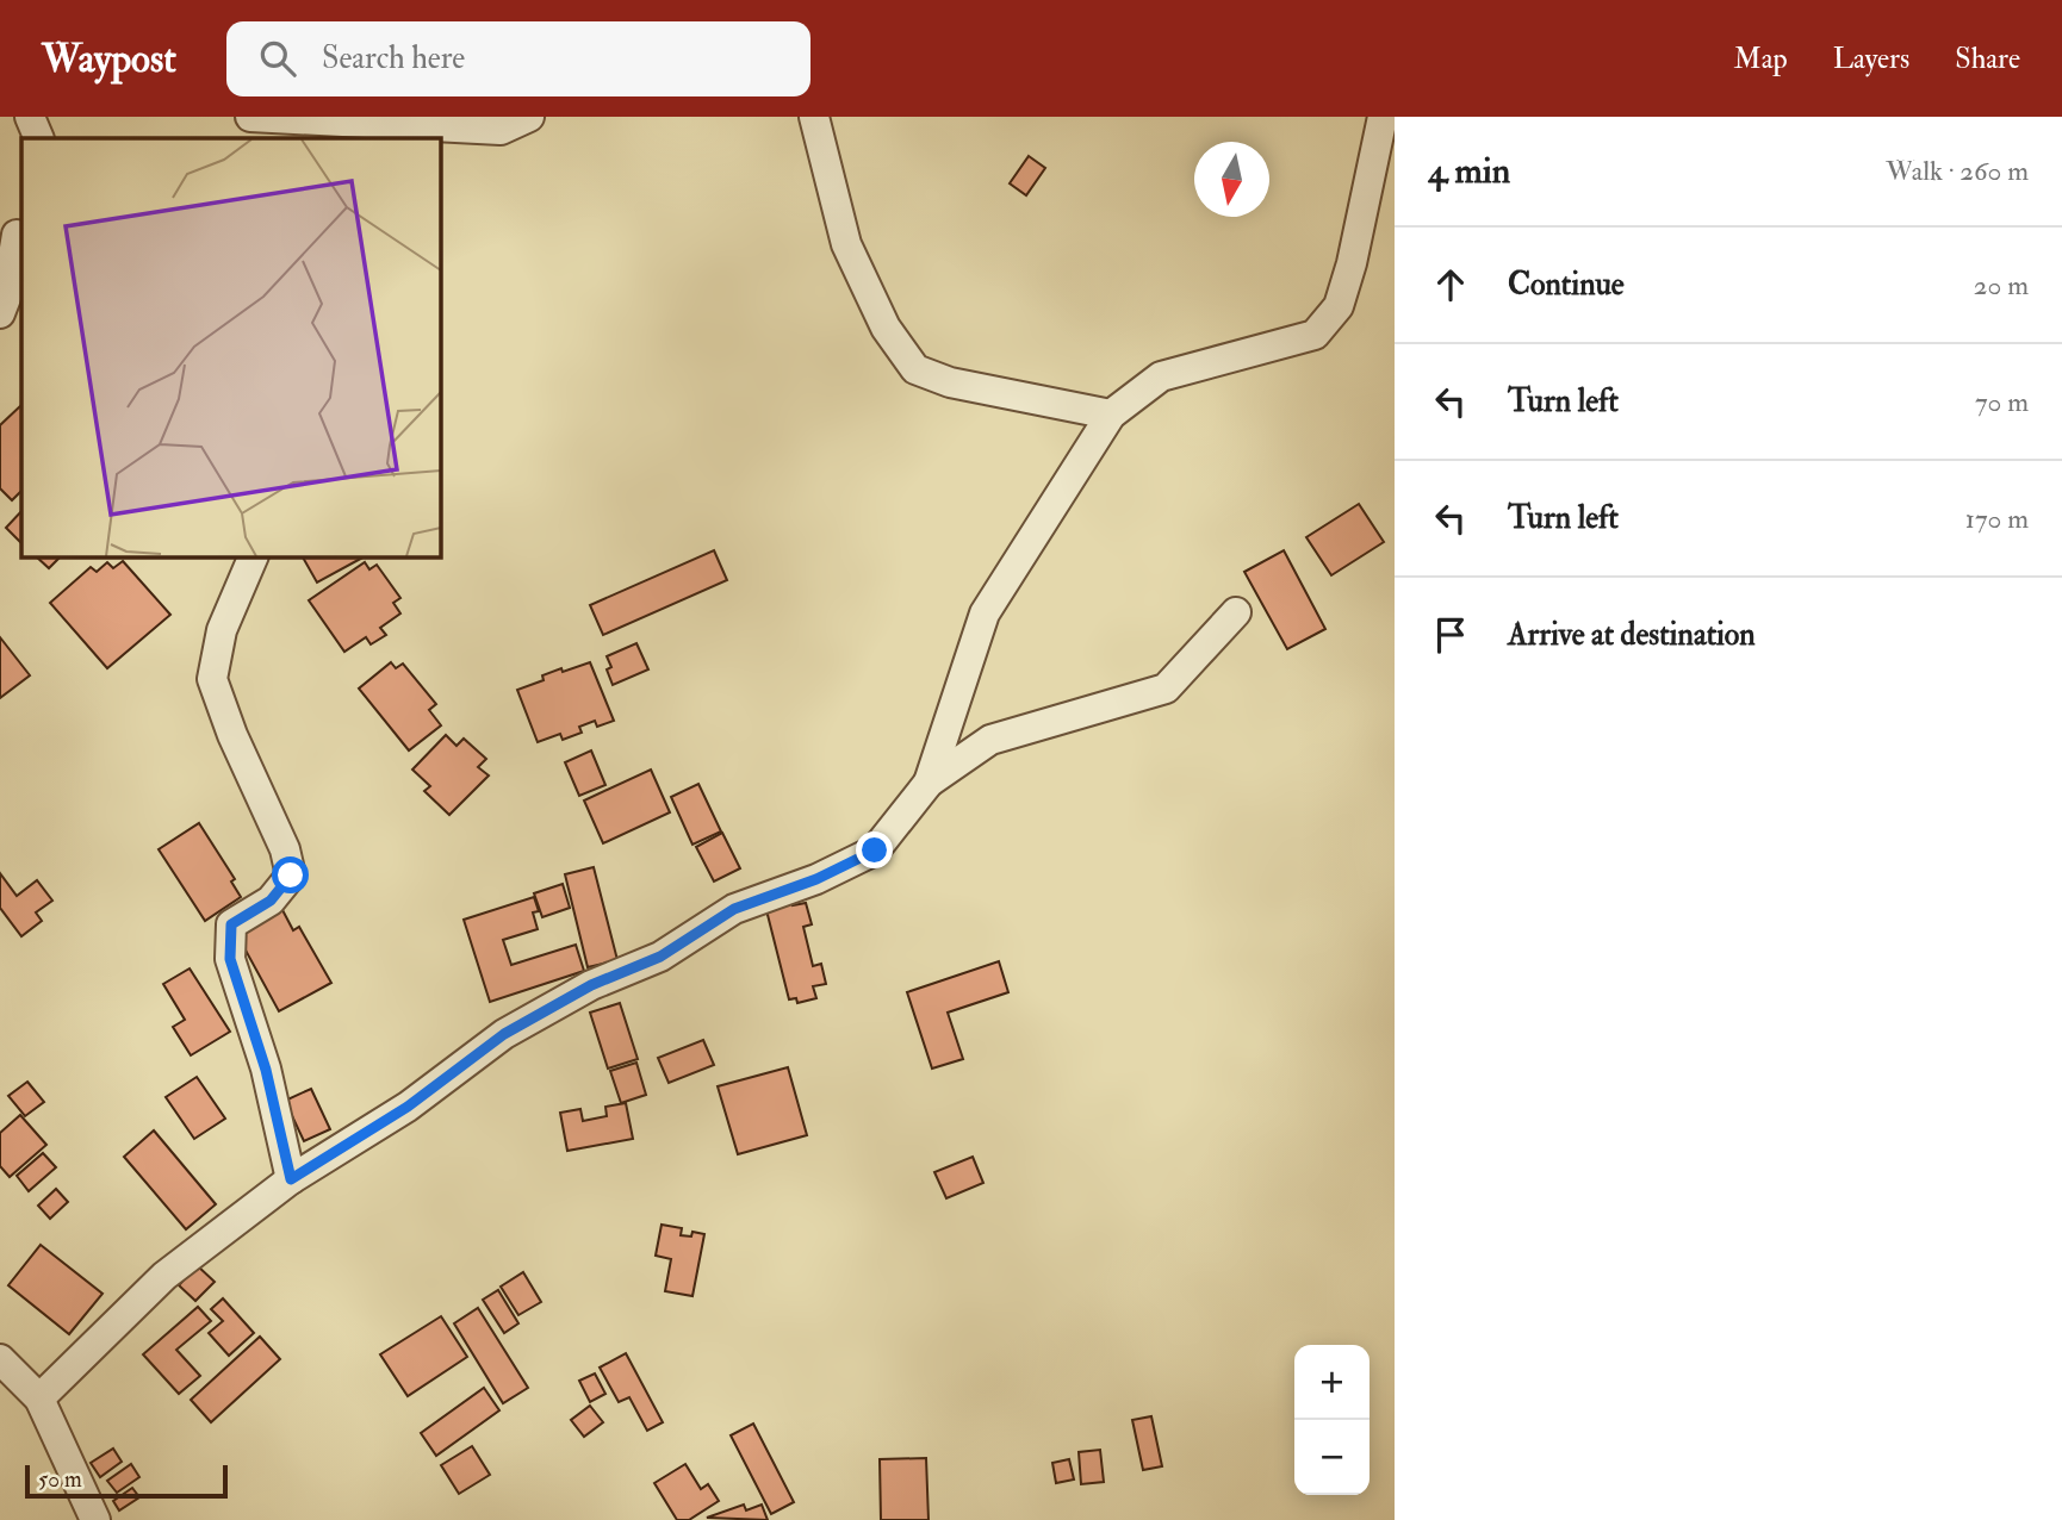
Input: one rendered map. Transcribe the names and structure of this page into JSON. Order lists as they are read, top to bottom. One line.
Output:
{"scale_bar":"50 m","north":"bottom","page":{"header":"Waypost","search":"Search here","nav":["Map","Layers","Share"],"heading":["4 min","Walk · 260 m"],"list":[["Continue","20 m"],["Turn left","70 m"],["Turn left","170 m"],"Arrive at destination"],"map_buttons":["+","−"],"scale":"50 m"}}
